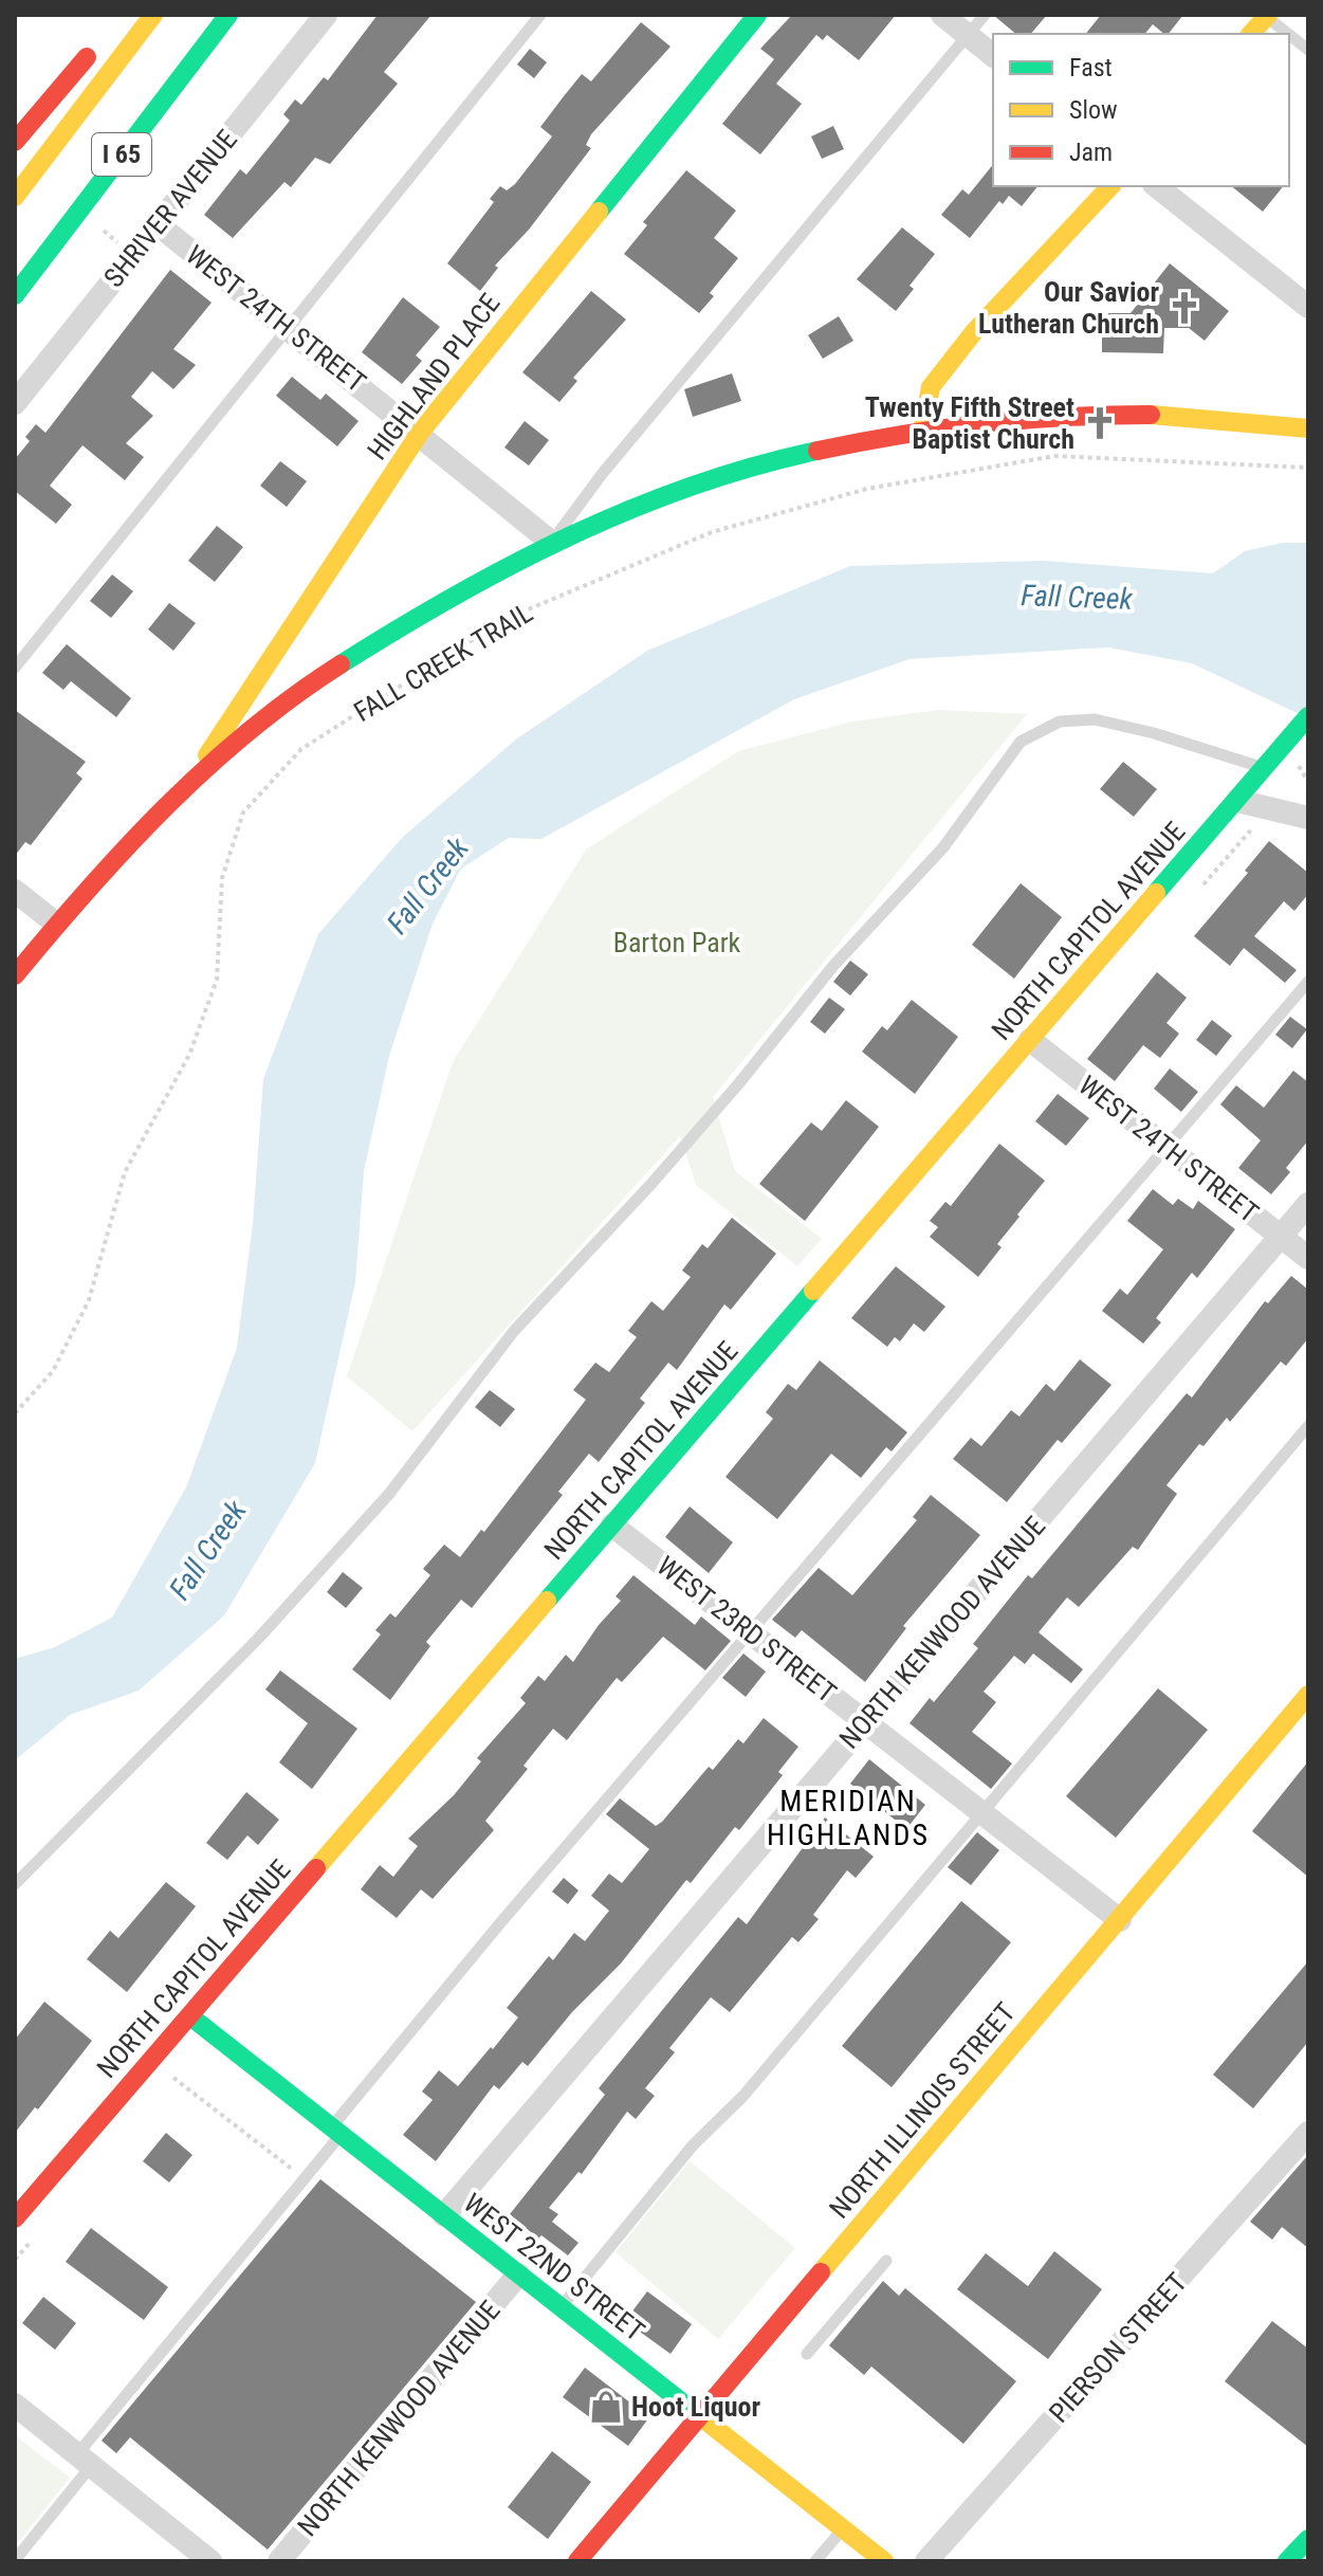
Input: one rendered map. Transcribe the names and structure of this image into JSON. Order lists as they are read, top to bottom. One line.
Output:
{"streets":{"main road":["I 65","HIGHLAND PLACE","NORTH CAPITOL AVENUE","NORTH ILLINOIS STREET","WEST 22ND STREET"],"street":["SHRIVER AVENUE","WEST 24TH STREET","WEST 23RD STREET","NORTH KENWOOD AVENUE","PIERSON STREET"],"path":["FALL CREEK TRAIL"]},"crossings":[["SHRIVER AVENUE","WEST 24TH STREET"],["WEST 24TH STREET","HIGHLAND PLACE"],["WEST 24TH STREET","NORTH CAPITOL AVENUE"],["WEST 24TH STREET","NORTH KENWOOD AVENUE"],["NORTH CAPITOL AVENUE","WEST 23RD STREET"],["NORTH CAPITOL AVENUE","WEST 22ND STREET"],["WEST 23RD STREET","NORTH KENWOOD AVENUE"],["WEST 23RD STREET","NORTH ILLINOIS STREET"],["NORTH KENWOOD AVENUE","WEST 22ND STREET"],["NORTH ILLINOIS STREET","WEST 22ND STREET"]],"districts":["MERIDIAN HIGHLANDS"],"water":["Fall Creek"],"parks":["Barton Park"],"places":{"church":["Our Savior Lutheran Church","Twenty Fifth Street Baptist Church"],"shop":["Hoot Liquor"]},"legend":["Fast","Slow","Jam"]}
